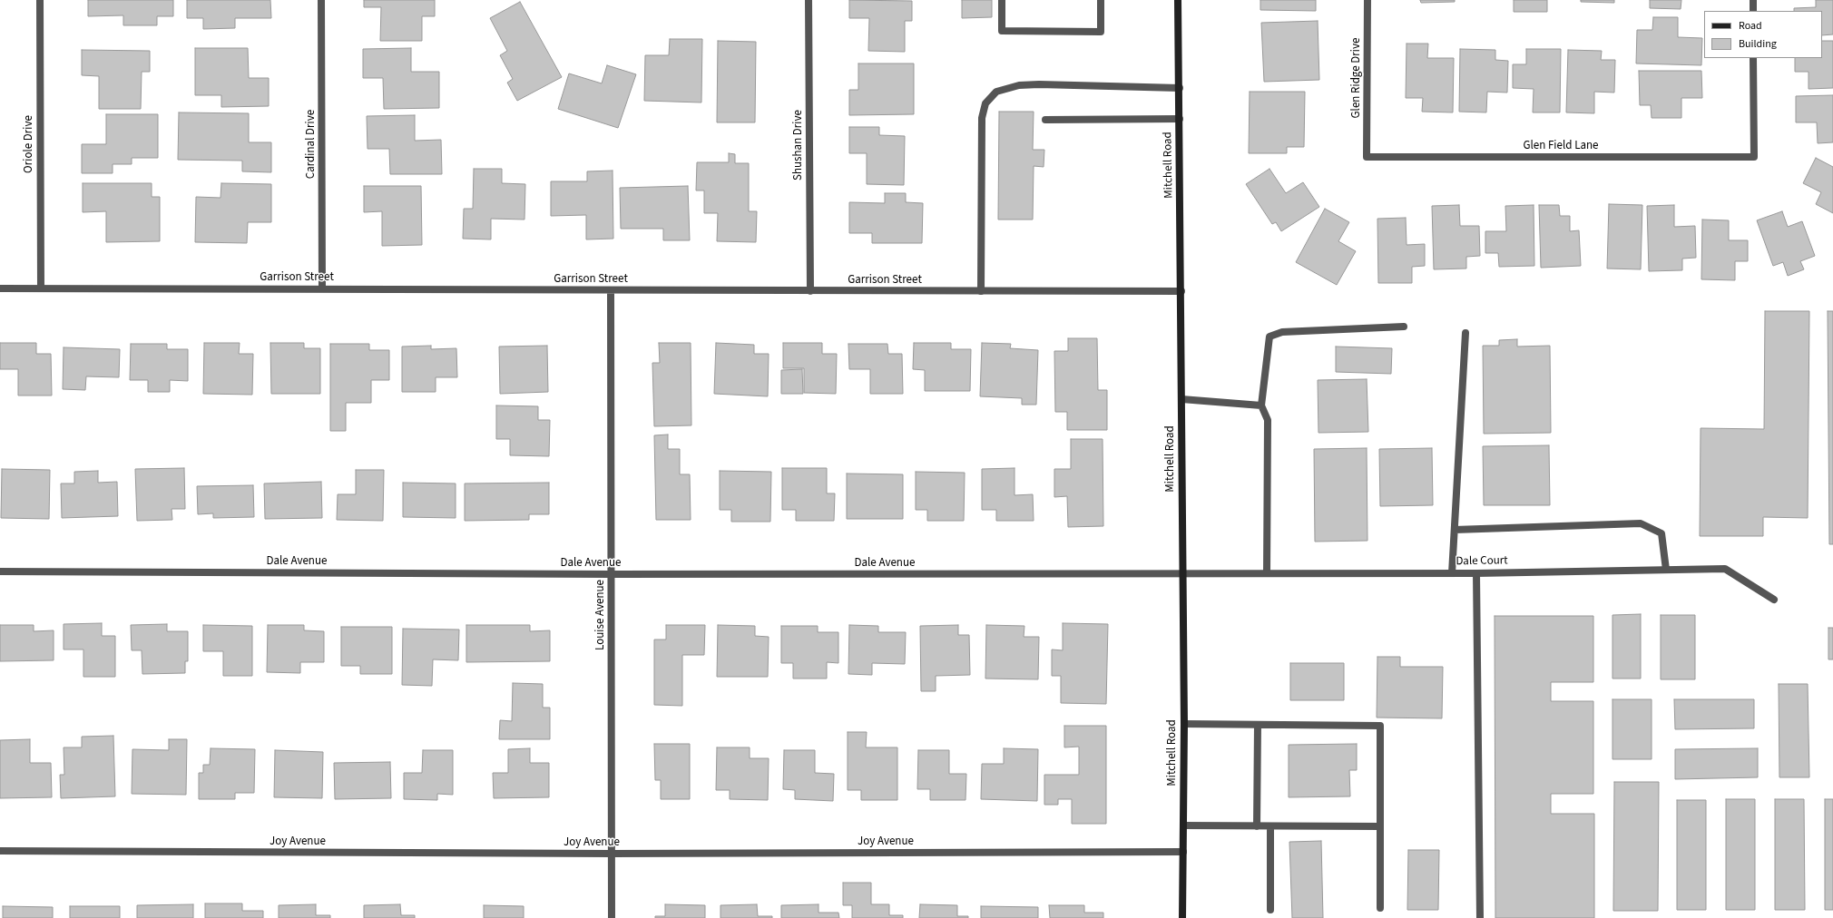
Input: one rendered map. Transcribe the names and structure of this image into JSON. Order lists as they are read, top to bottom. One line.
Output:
{"streets":{"main road":["Mitchell Road"],"street":["Glen Ridge Drive","Oriole Drive","Cardinal Drive","Shushan Drive","Glen Field Lane","Garrison Street","Dale Avenue","Dale Court","Louise Avenue","Joy Avenue"]},"crossings":[["Glen Ridge Drive","Glen Field Lane"],["Oriole Drive","Garrison Street"],["Cardinal Drive","Garrison Street"],["Shushan Drive","Garrison Street"],["Mitchell Road","Garrison Street"],["Mitchell Road","Dale Avenue"],["Mitchell Road","Dale Court"],["Mitchell Road","Joy Avenue"],["Garrison Street","Louise Avenue"],["Dale Avenue","Dale Court"],["Dale Avenue","Louise Avenue"],["Louise Avenue","Joy Avenue"]],"legend":["Road","Building"]}
